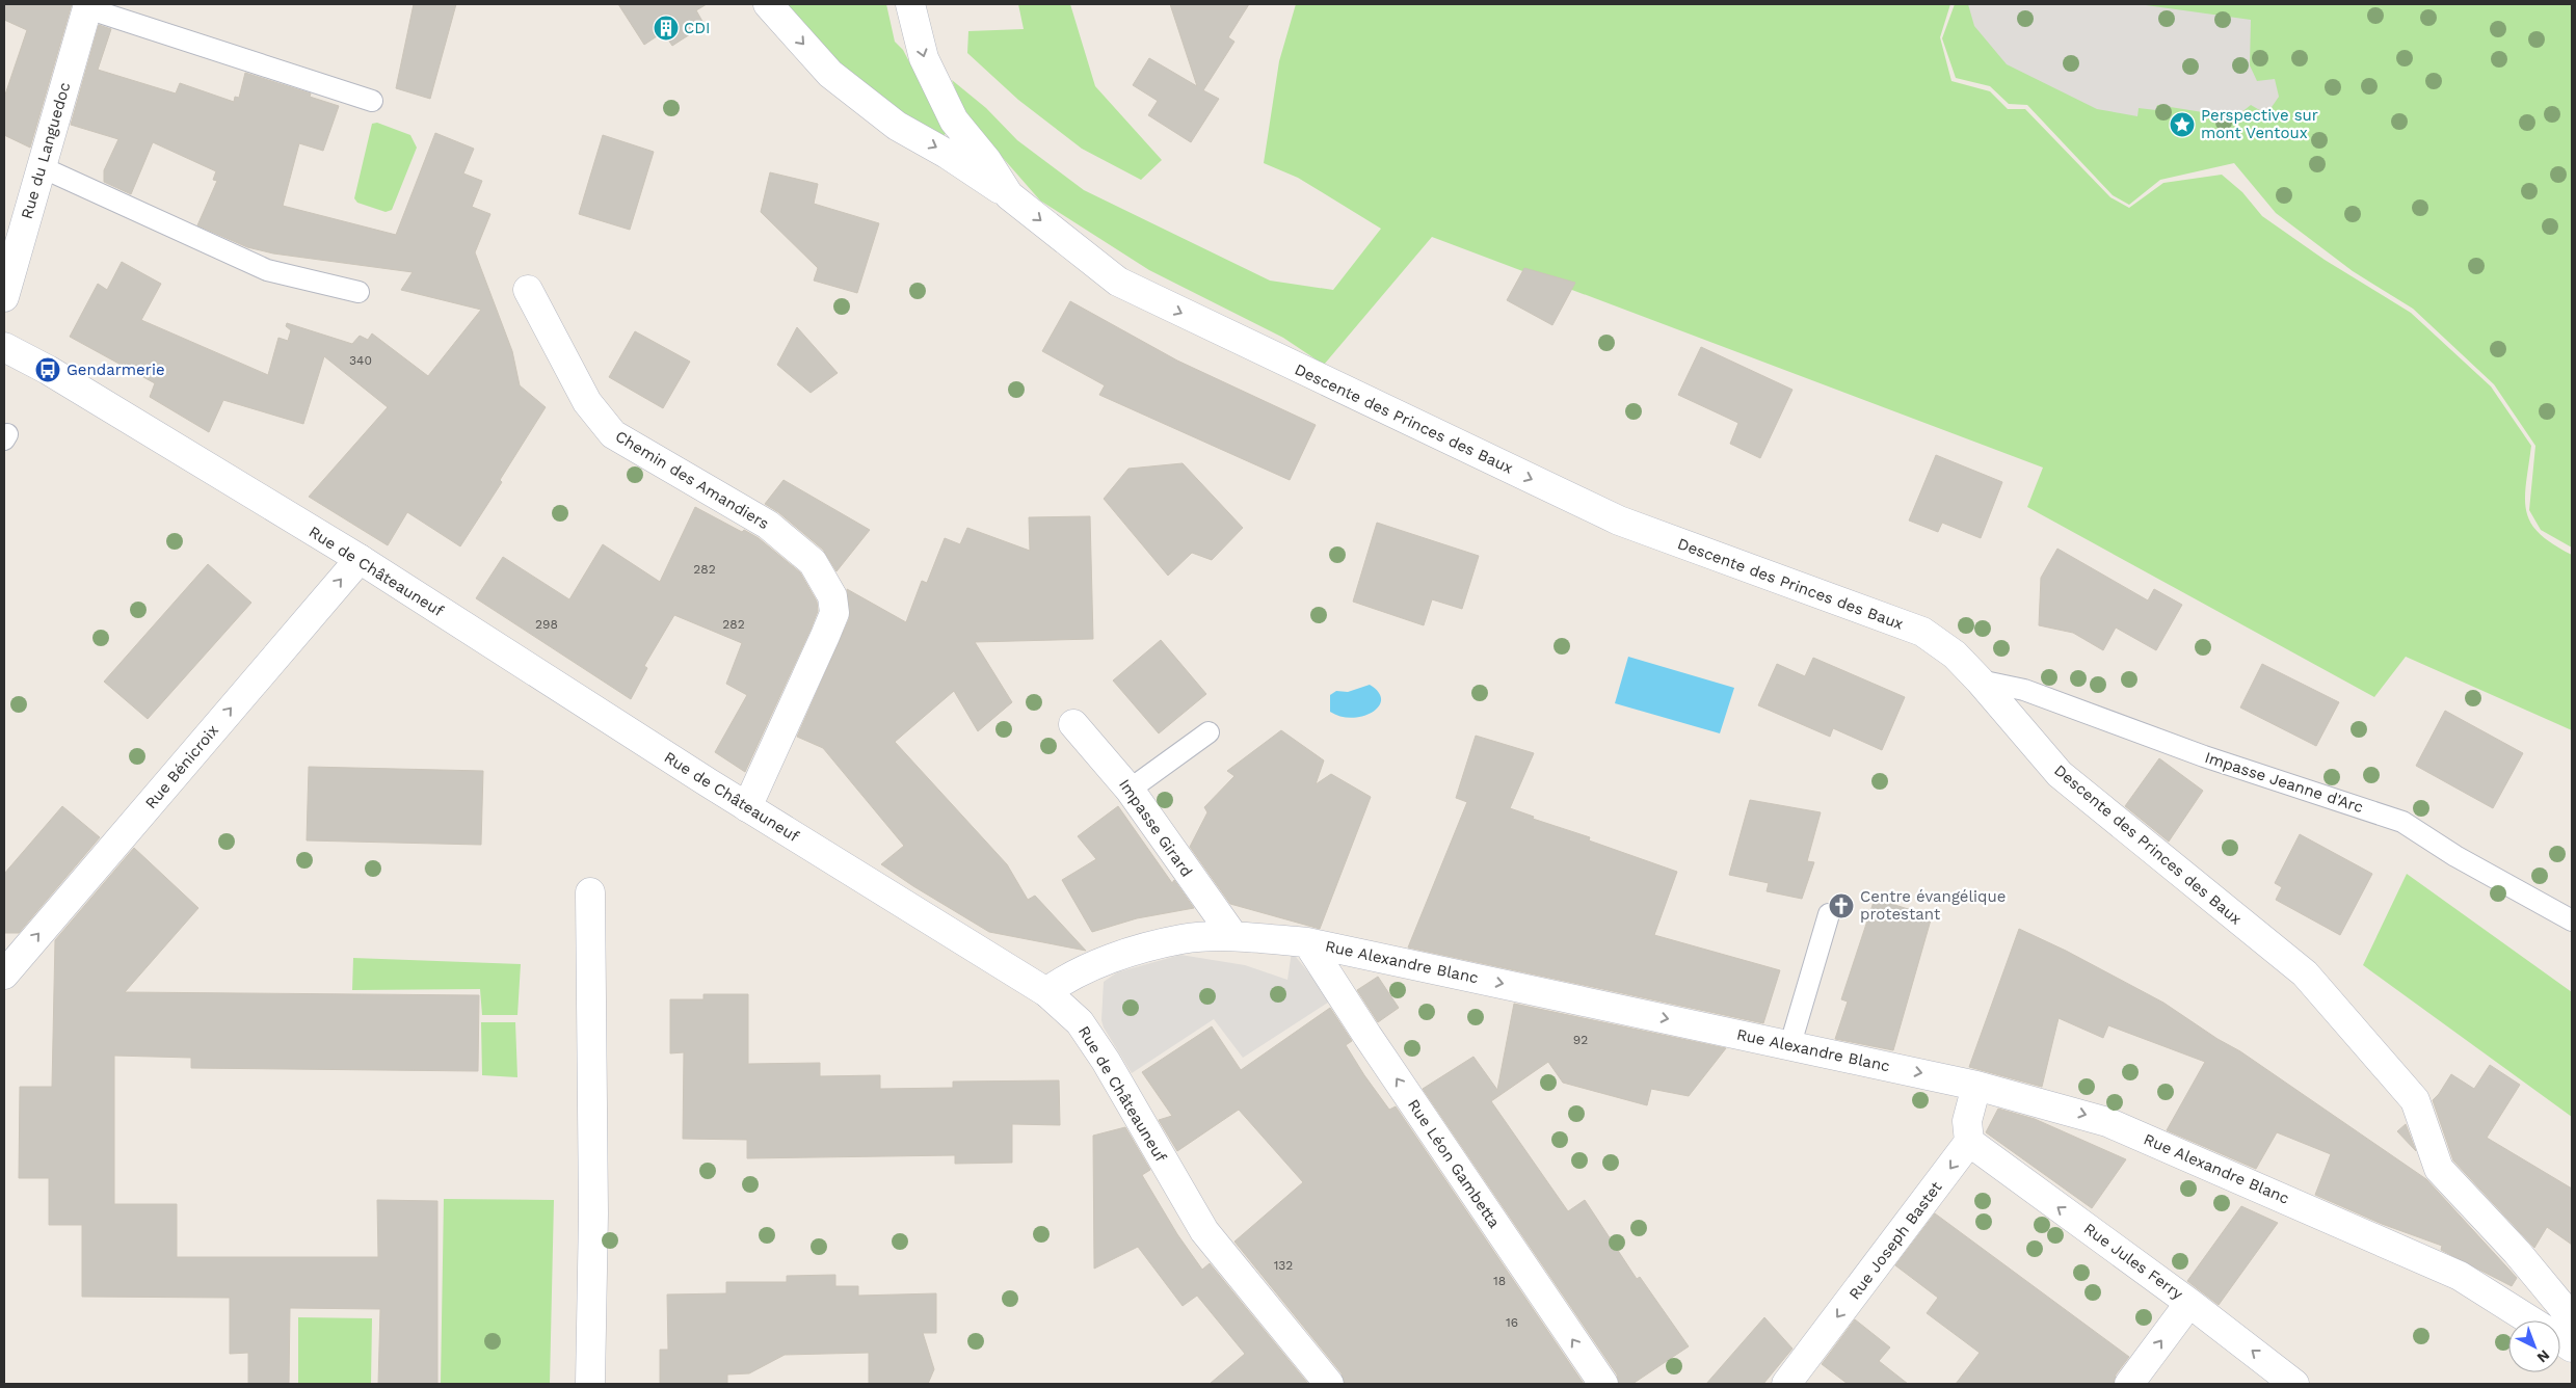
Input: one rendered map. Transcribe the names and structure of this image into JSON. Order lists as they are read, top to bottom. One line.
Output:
{"streets":{"street":["Rue du Languedoc","Descente des Princes des Baux","Chemin des Amandiers","Rue de Châteauneuf","Rue Bénicroix","Impasse Girard","Rue Alexandre Blanc","Rue Léon Gambetta","Rue Joseph Bastet","Rue Jules Ferry"],"lane":["Impasse Jeanne d'Arc"]},"crossings":[["Descente des Princes des Baux","Impasse Jeanne d'Arc"],["Chemin des Amandiers","Rue de Châteauneuf"],["Rue de Châteauneuf","Rue Bénicroix"],["Rue de Châteauneuf","Rue Alexandre Blanc"],["Impasse Girard","Rue Alexandre Blanc"],["Rue Alexandre Blanc","Rue Léon Gambetta"],["Rue Joseph Bastet","Rue Jules Ferry"]],"one_way":["Descente des Princes des Baux","Rue Bénicroix","Rue Alexandre Blanc","Rue Léon Gambetta","Rue Joseph Bastet","Rue Jules Ferry"],"places":{"building":["CDI"],"place":["Perspective sur mont Ventoux"],"bus stop":["Gendarmerie"],"church":["Centre évangélique protestant"]},"house_numbers":["340","282","298","282","92","132","18","16"],"north":"bottom right"}
